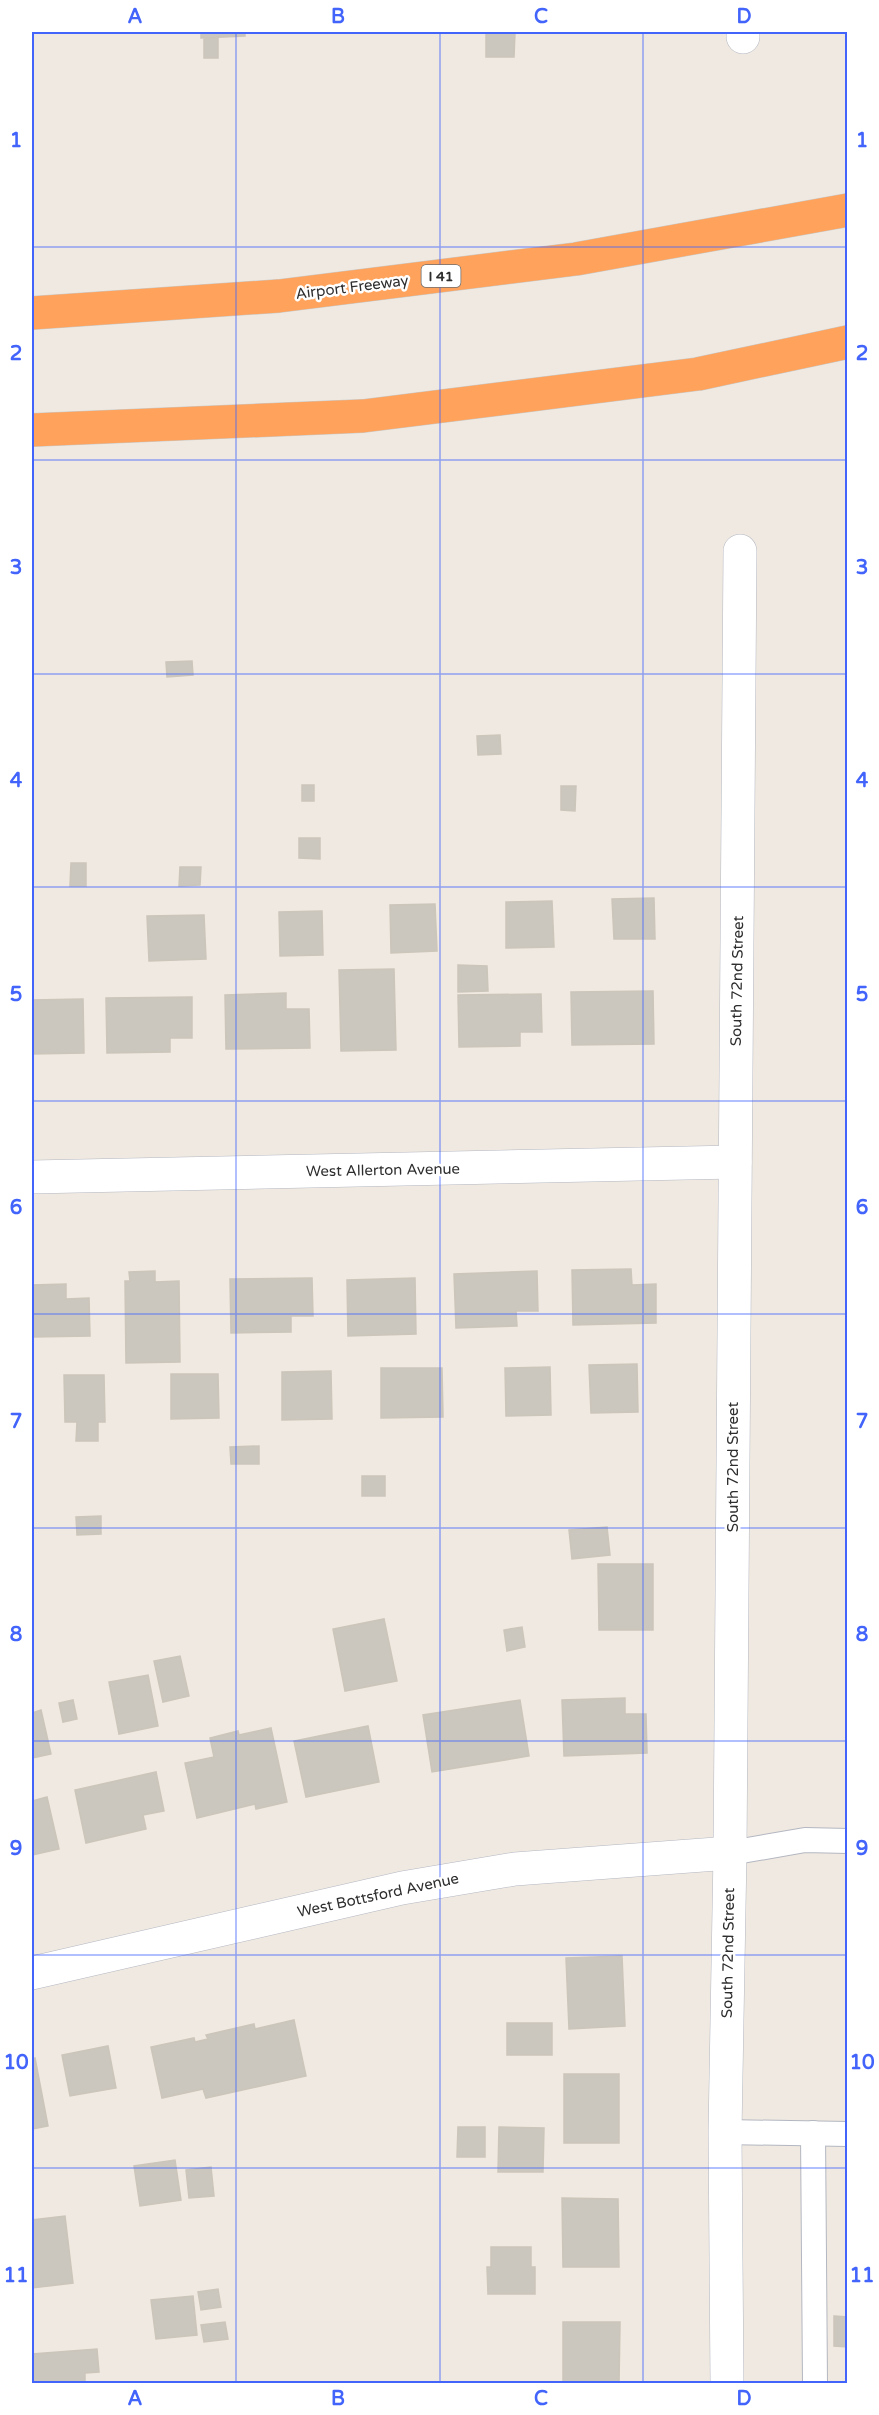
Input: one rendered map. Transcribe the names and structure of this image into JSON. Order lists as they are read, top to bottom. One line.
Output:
{"streets":{"highway":["I 41","Airport Freeway"],"street":["South 72nd Street","West Allerton Avenue","West Bottsford Avenue"]},"crossings":[["South 72nd Street","West Allerton Avenue"],["South 72nd Street","West Bottsford Avenue"]],"grid":{"columns":["A","B","C","D"],"rows":["1","2","3","4","5","6","7","8","9","10","11"]}}
